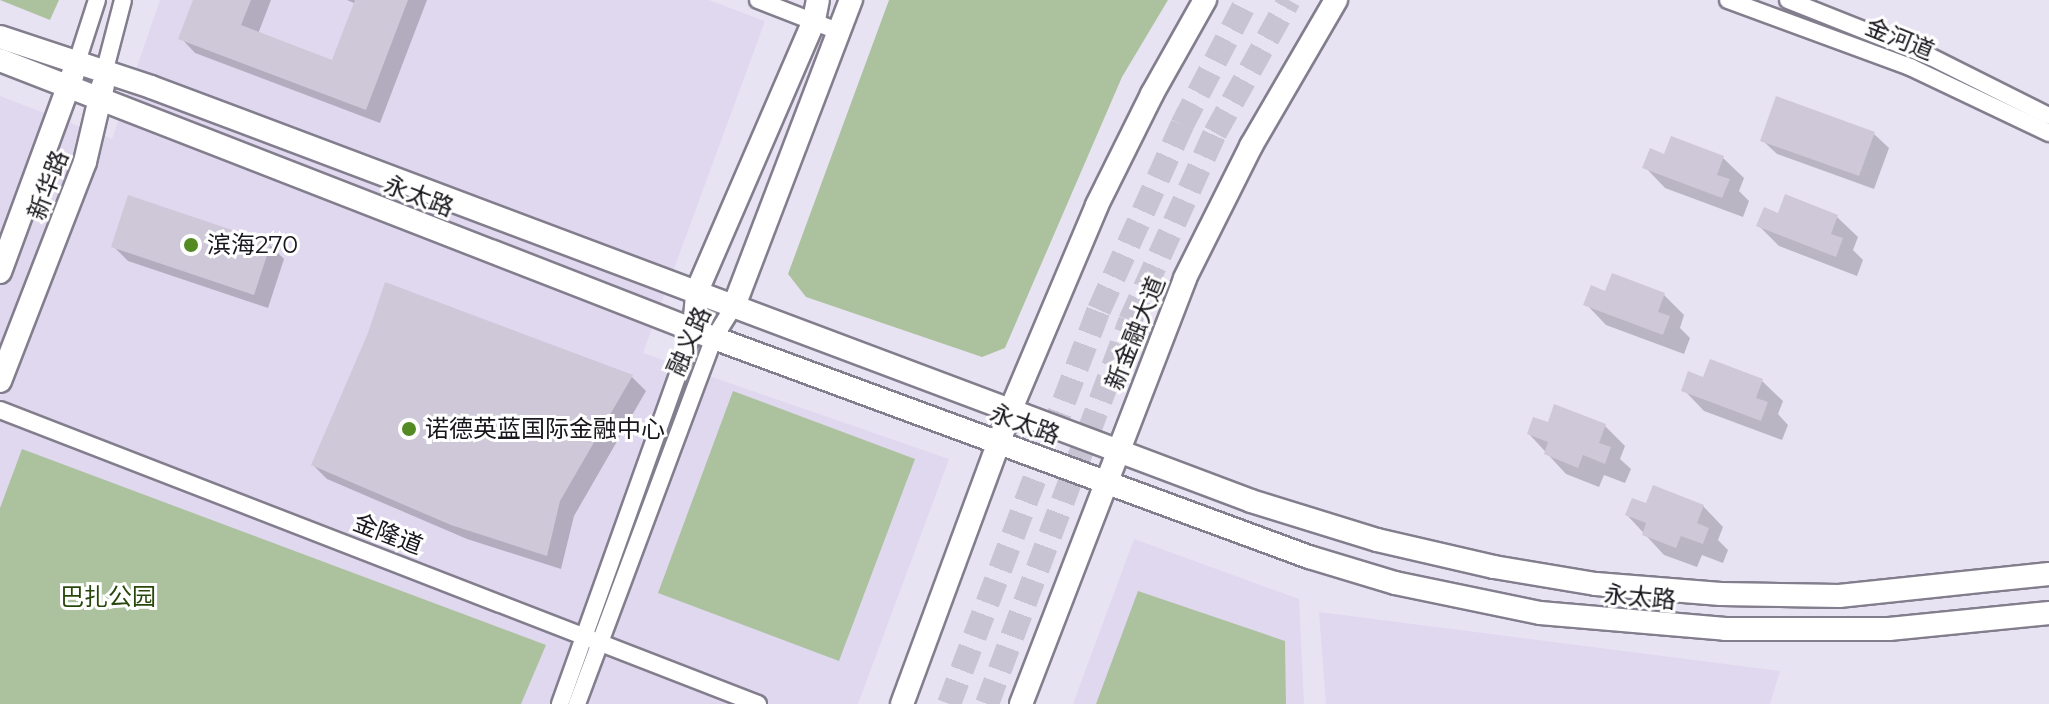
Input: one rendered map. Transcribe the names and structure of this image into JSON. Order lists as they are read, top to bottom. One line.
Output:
{"streets":{"main road":["新华路","永太路","新金融大道","融义路"],"street":["金河道","金隆道"]},"crossings":[["新华路","永太路"],["永太路","新金融大道"],["永太路","融义路"],["融义路","金隆道"]],"parks":["巴扎公园"],"places":["滨海270","诺德英蓝国际金融中心"]}
